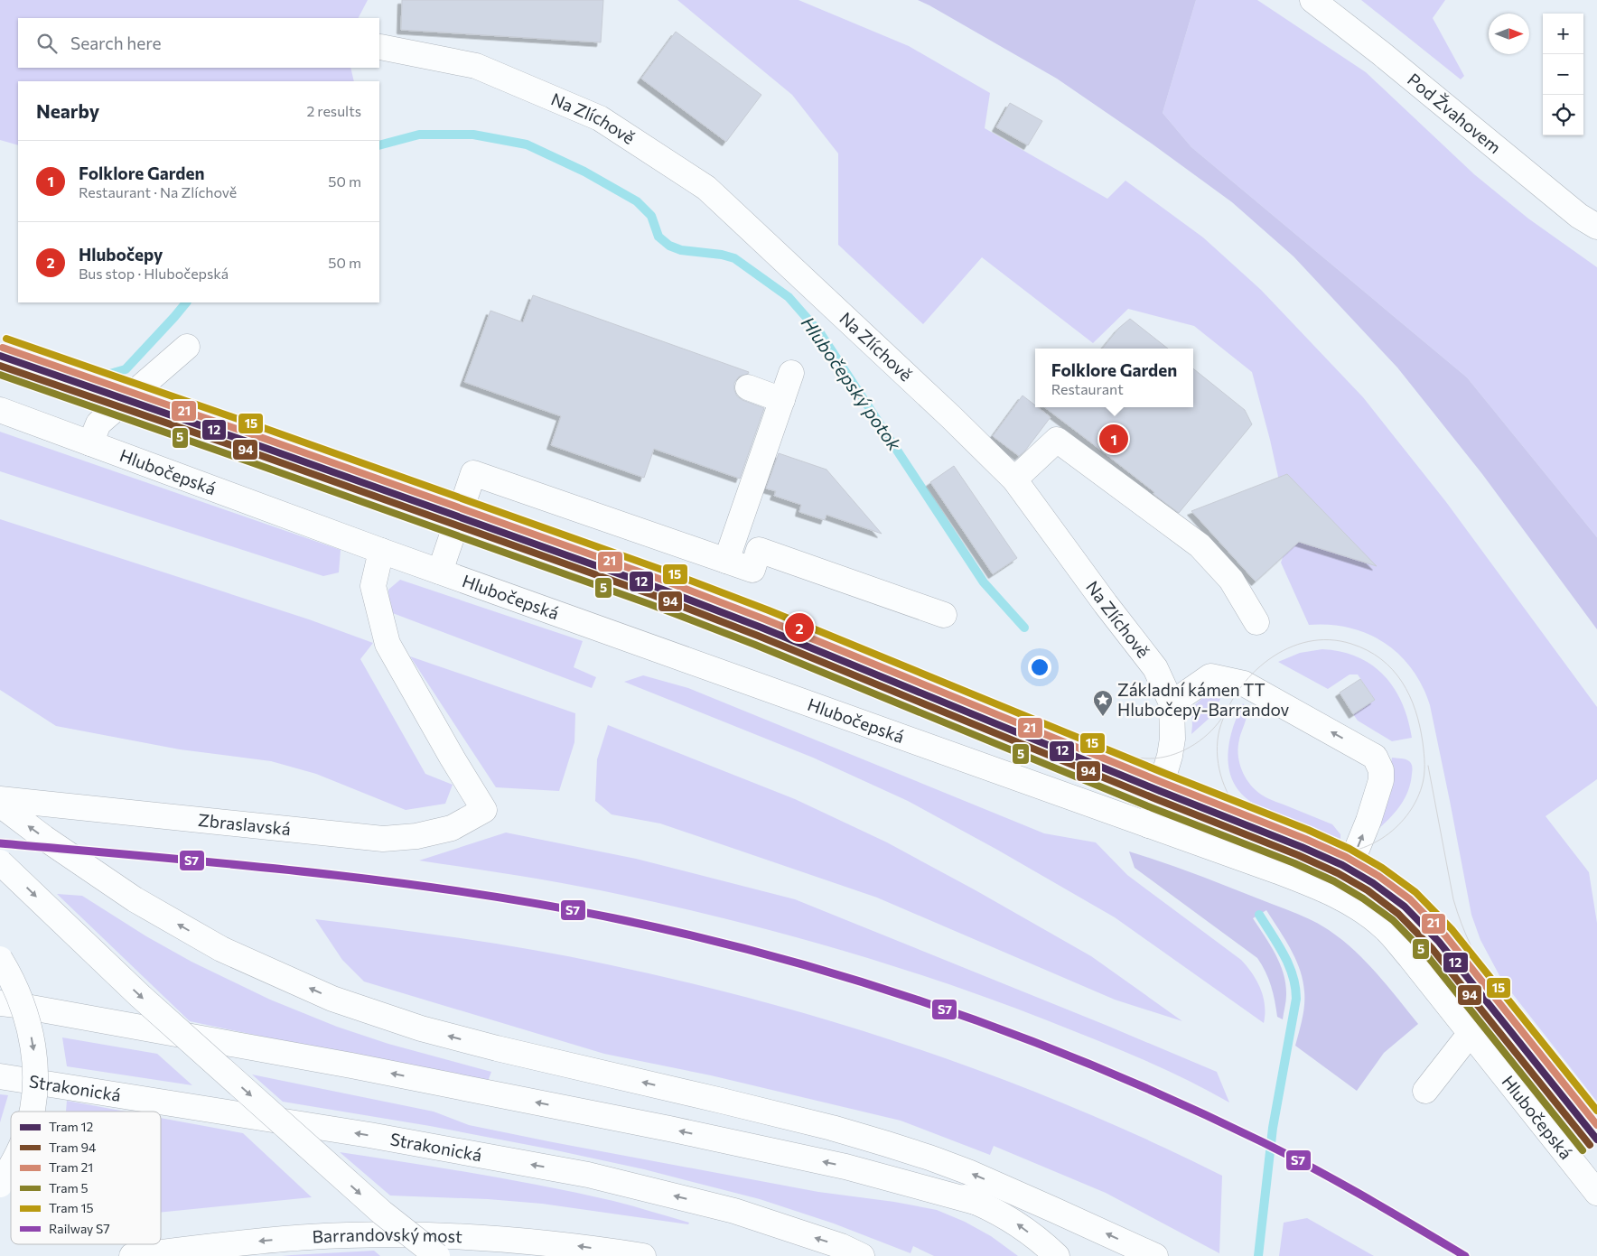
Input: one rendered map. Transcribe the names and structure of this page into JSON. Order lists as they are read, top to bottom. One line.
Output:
{"streets":{"main road":["Pod Žvahovem","Na Zlíchově","Hlubočepská","Zbraslavská","Strakonická","Barrandovský most"]},"crossings":[["Na Zlíchově","Hlubočepská"],["Hlubočepská","Zbraslavská"]],"water":["Hlubočepský potok"],"places":{"place":["Základní kámen TT Hlubočepy-Barrandov"]},"lines":["tram line 15","tram line 21","tram line 12","tram line 94","tram line 5","rail line S7"],"legend":["Tram 12","Tram 94","Tram 21","Tram 5","Tram 15","Railway S7"],"north":"right","page":{"map_buttons":["+","−"],"search":"Search here","heading":["Nearby","2 results"],"list":[{"mark":"1","name":"Folklore Garden","note":"Restaurant · Na Zlíchově","value":"50 m"},{"mark":"2","name":"Hlubočepy","note":"Bus stop · Hlubočepská","value":"50 m"}],"popup":["Folklore Garden","Restaurant"],"pins":["1","2"]}}
